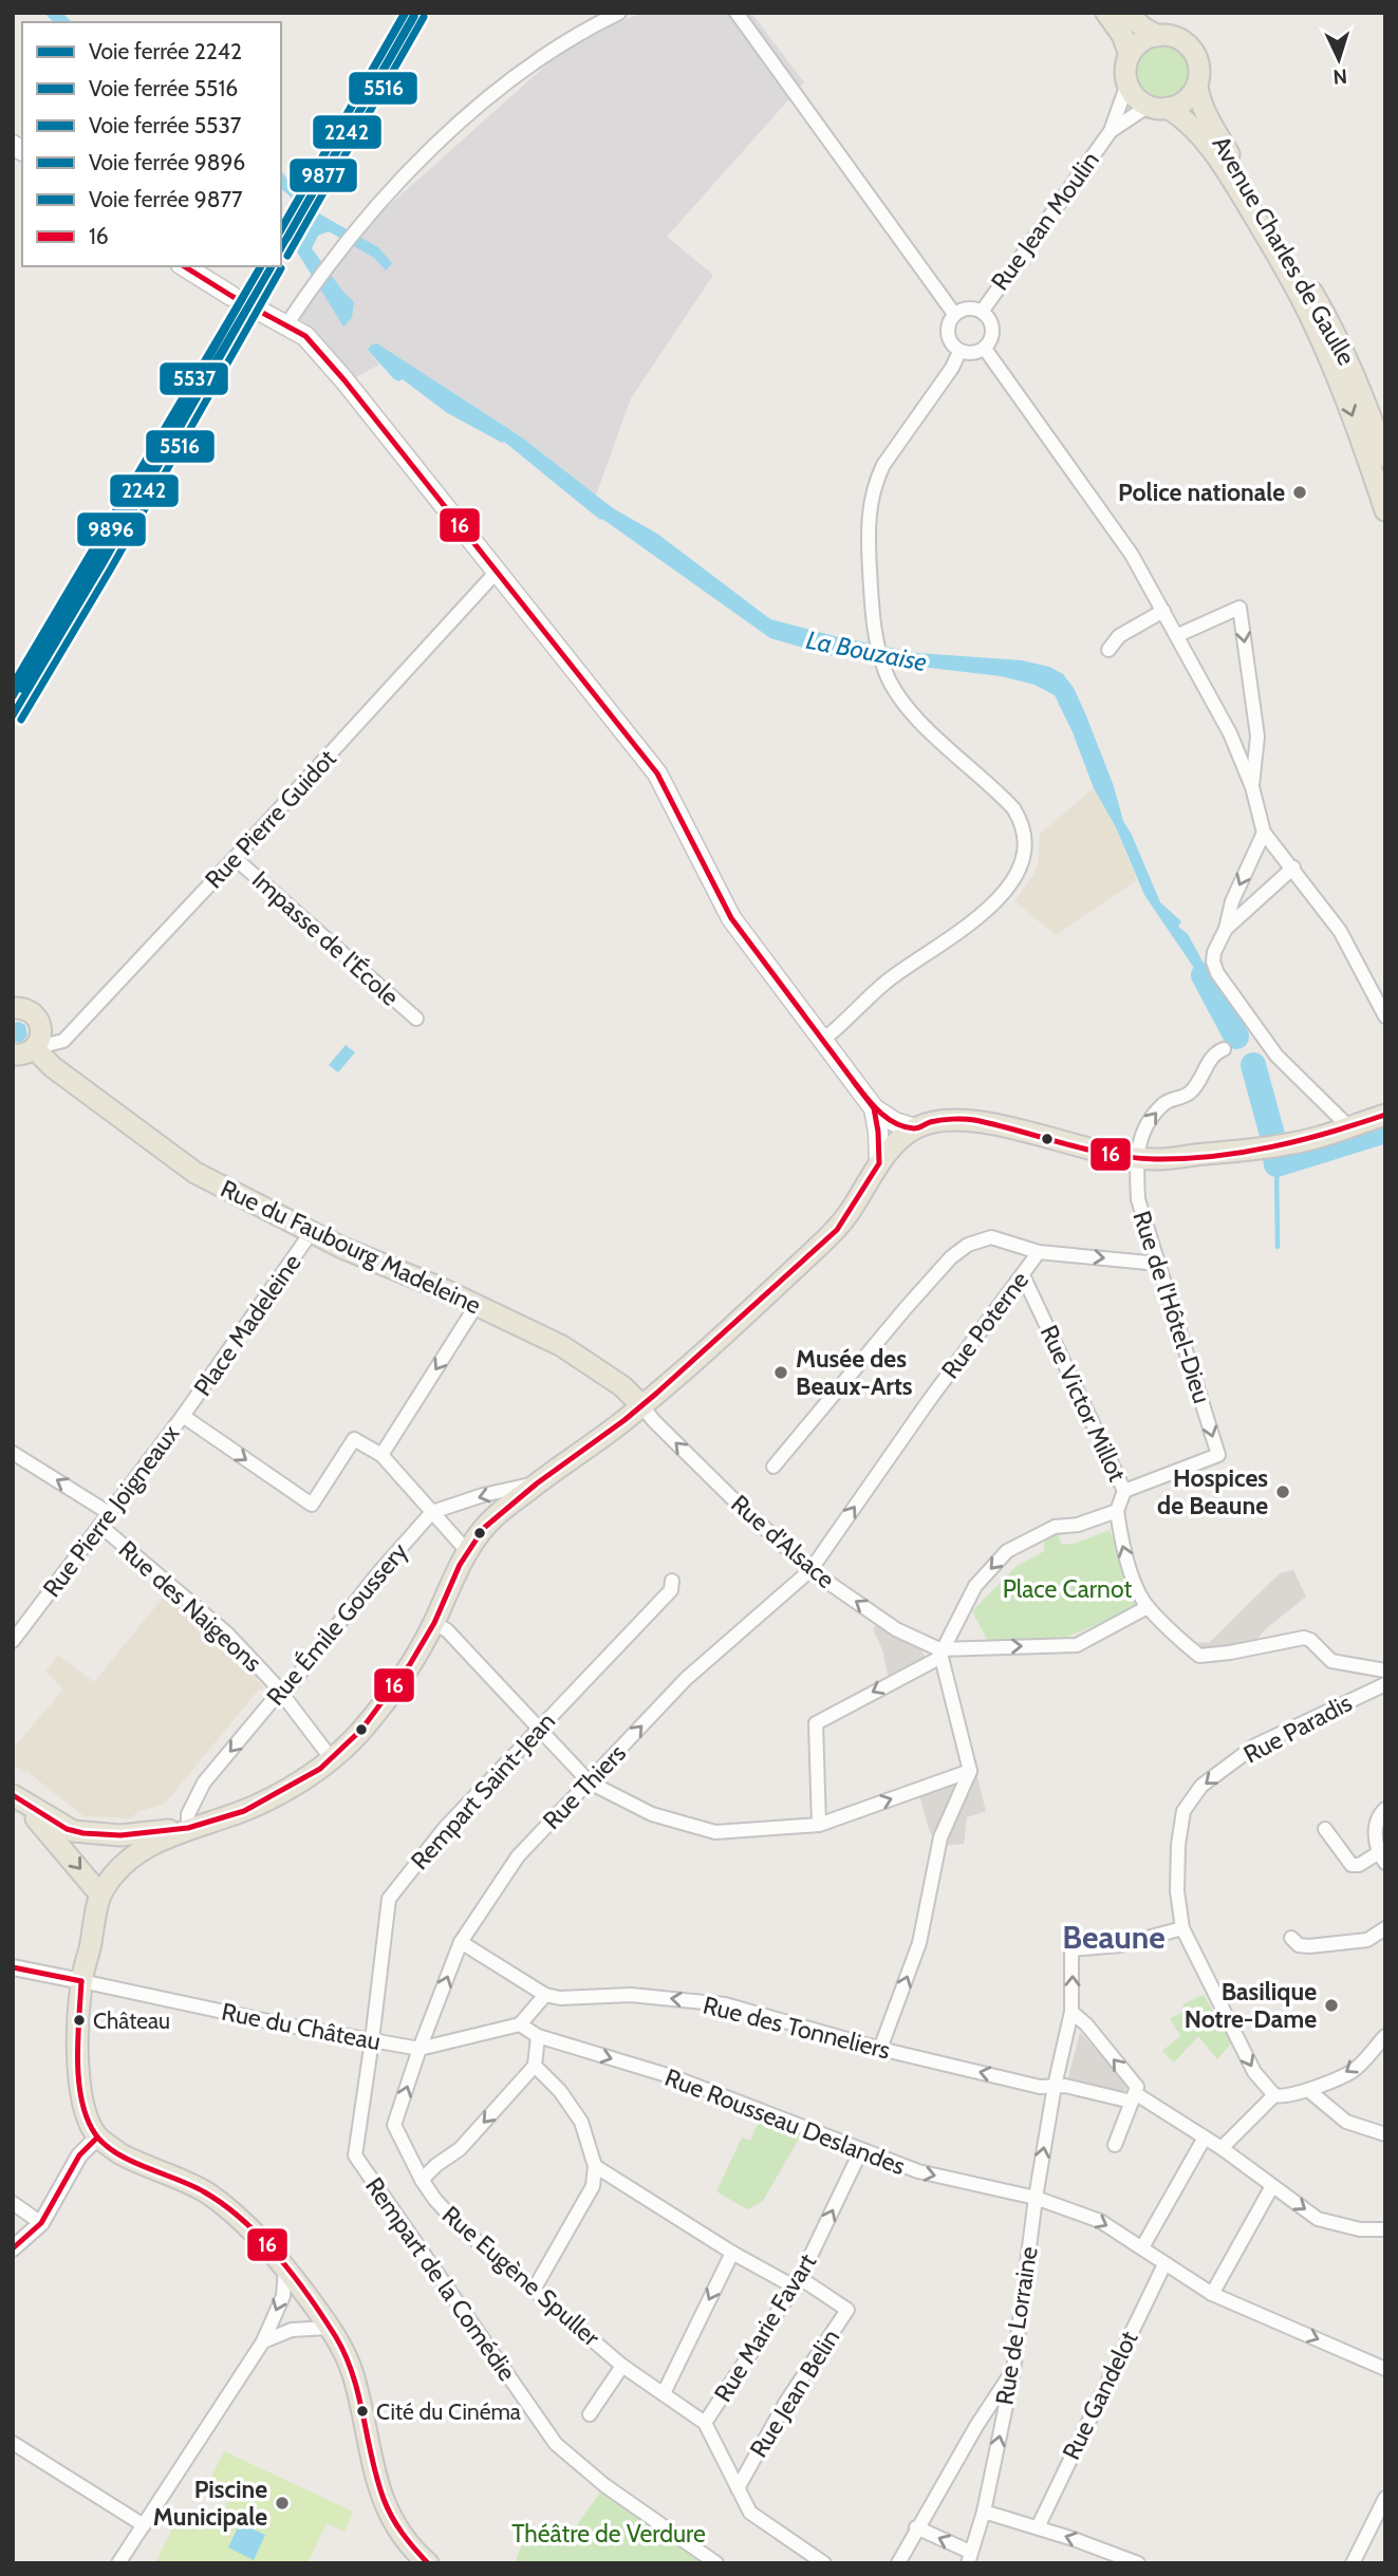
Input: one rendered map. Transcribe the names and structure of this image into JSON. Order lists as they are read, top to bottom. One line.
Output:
{"streets":{"main road":["Avenue Charles de Gaulle","Rue du Faubourg Madeleine"],"street":["Rue Jean Moulin","Rue Pierre Guidot","Impasse de l'École","Rue de l'Hôtel-Dieu","Place Madeleine","Rue Poterne","Rue Victor Millot","Rue Pierre Joigneaux","Rue d'Alsace","Rue des Naigeons","Rue Émile Goussery","Rue Paradis","Rue Thiers","Rempart Saint-Jean","Rue du Château","Rue des Tonneliers","Rue Rousseau Deslandes","Rue Eugène Spuller","Rempart de la Comédie","Rue de Lorraine","Rue Marie Favart","Rue Jean Belin","Rue Gandelot"]},"crossings":[["Rue Jean Moulin","Avenue Charles de Gaulle"],["Rue Pierre Guidot","Impasse de l'École"],["Rue Pierre Guidot","Rue du Faubourg Madeleine"],["Rue du Faubourg Madeleine","Place Madeleine"],["Rue du Faubourg Madeleine","Rue d'Alsace"],["Rue de l'Hôtel-Dieu","Rue Poterne"],["Rue de l'Hôtel-Dieu","Rue Victor Millot"],["Place Madeleine","Rue Pierre Joigneaux"],["Rue Poterne","Rue Victor Millot"],["Rue Poterne","Rue d'Alsace"],["Rue Poterne","Rue Thiers"],["Rue Pierre Joigneaux","Rue des Naigeons"],["Rue d'Alsace","Rue Thiers"],["Rue des Naigeons","Rue Émile Goussery"],["Rue Paradis","Rue de Lorraine"],["Rue Thiers","Rue du Château"],["Rue Thiers","Rue des Tonneliers"],["Rue Thiers","Rue Eugène Spuller"],["Rempart Saint-Jean","Rue du Château"],["Rempart Saint-Jean","Rempart de la Comédie"],["Rue du Château","Rue Rousseau Deslandes"],["Rue du Château","Rue Eugène Spuller"],["Rue du Château","Rempart de la Comédie"],["Rue des Tonneliers","Rue de Lorraine"],["Rue Rousseau Deslandes","Rue de Lorraine"],["Rue Rousseau Deslandes","Rue Marie Favart"],["Rue Rousseau Deslandes","Rue Gandelot"],["Rue Eugène Spuller","Rue Marie Favart"],["Rue Marie Favart","Rue Jean Belin"]],"one_way":["Rue d'Alsace","Rue Émile Goussery","Rue Thiers","Rue des Tonneliers","Rue Rousseau Deslandes","Rue Marie Favart"],"districts":["Beaune"],"water":["La Bouzaise"],"parks":["Place Carnot","Théâtre de Verdure"],"places":["Police nationale","Musée des Beaux-Arts","Hospices de Beaune","Basilique Notre-Dame","Château","Cité du Cinéma","Piscine Municipale"],"lines":["rail line 2242","rail line 5537","rail line 9896","rail line 5516","rail line 9877","transit line 16"],"legend":["Voie ferrée 2242","Voie ferrée 5516","Voie ferrée 5537","Voie ferrée 9896","Voie ferrée 9877","16"],"north":"bottom"}
